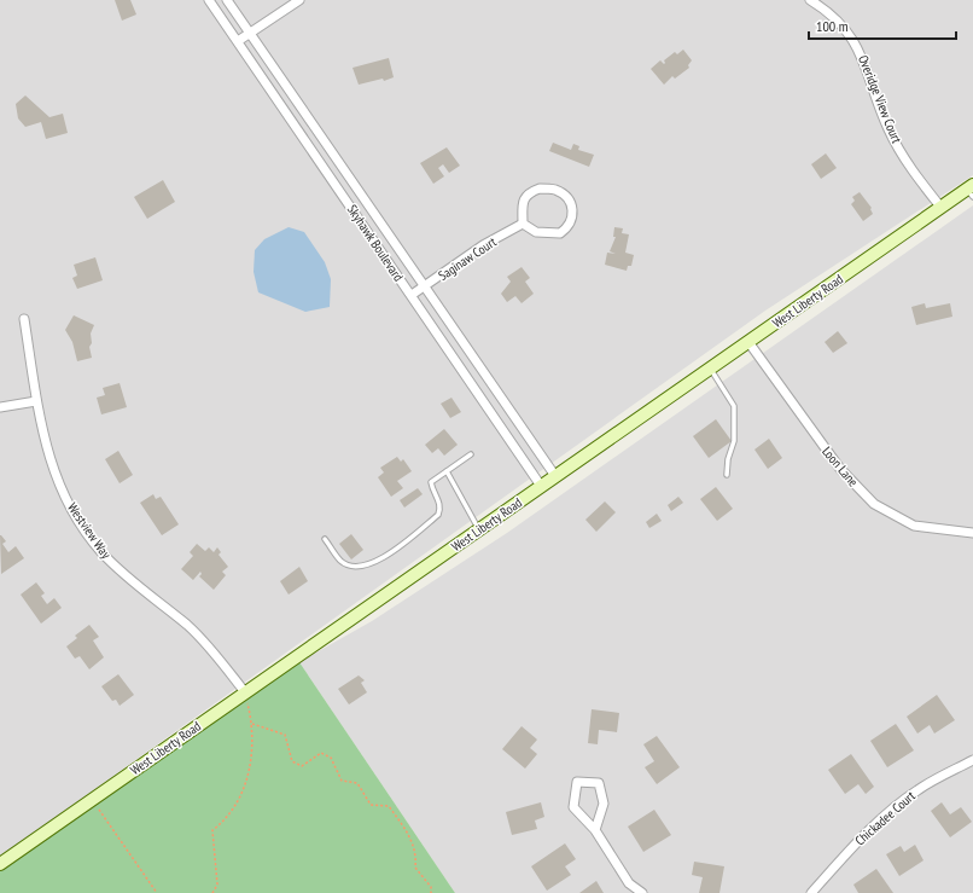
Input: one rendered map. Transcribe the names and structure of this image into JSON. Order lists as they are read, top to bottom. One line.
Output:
{"streets":{"main road":["West Liberty Road"],"street":["Overidge View Court","Skyhawk Boulevard","Saginaw Court","Loon Lane","Westview Way","Chickadee Court"]},"crossings":[["Overidge View Court","West Liberty Road"],["Skyhawk Boulevard","Saginaw Court"],["Skyhawk Boulevard","West Liberty Road"],["West Liberty Road","Loon Lane"],["West Liberty Road","Westview Way"]],"scale_bar":"100 m"}
